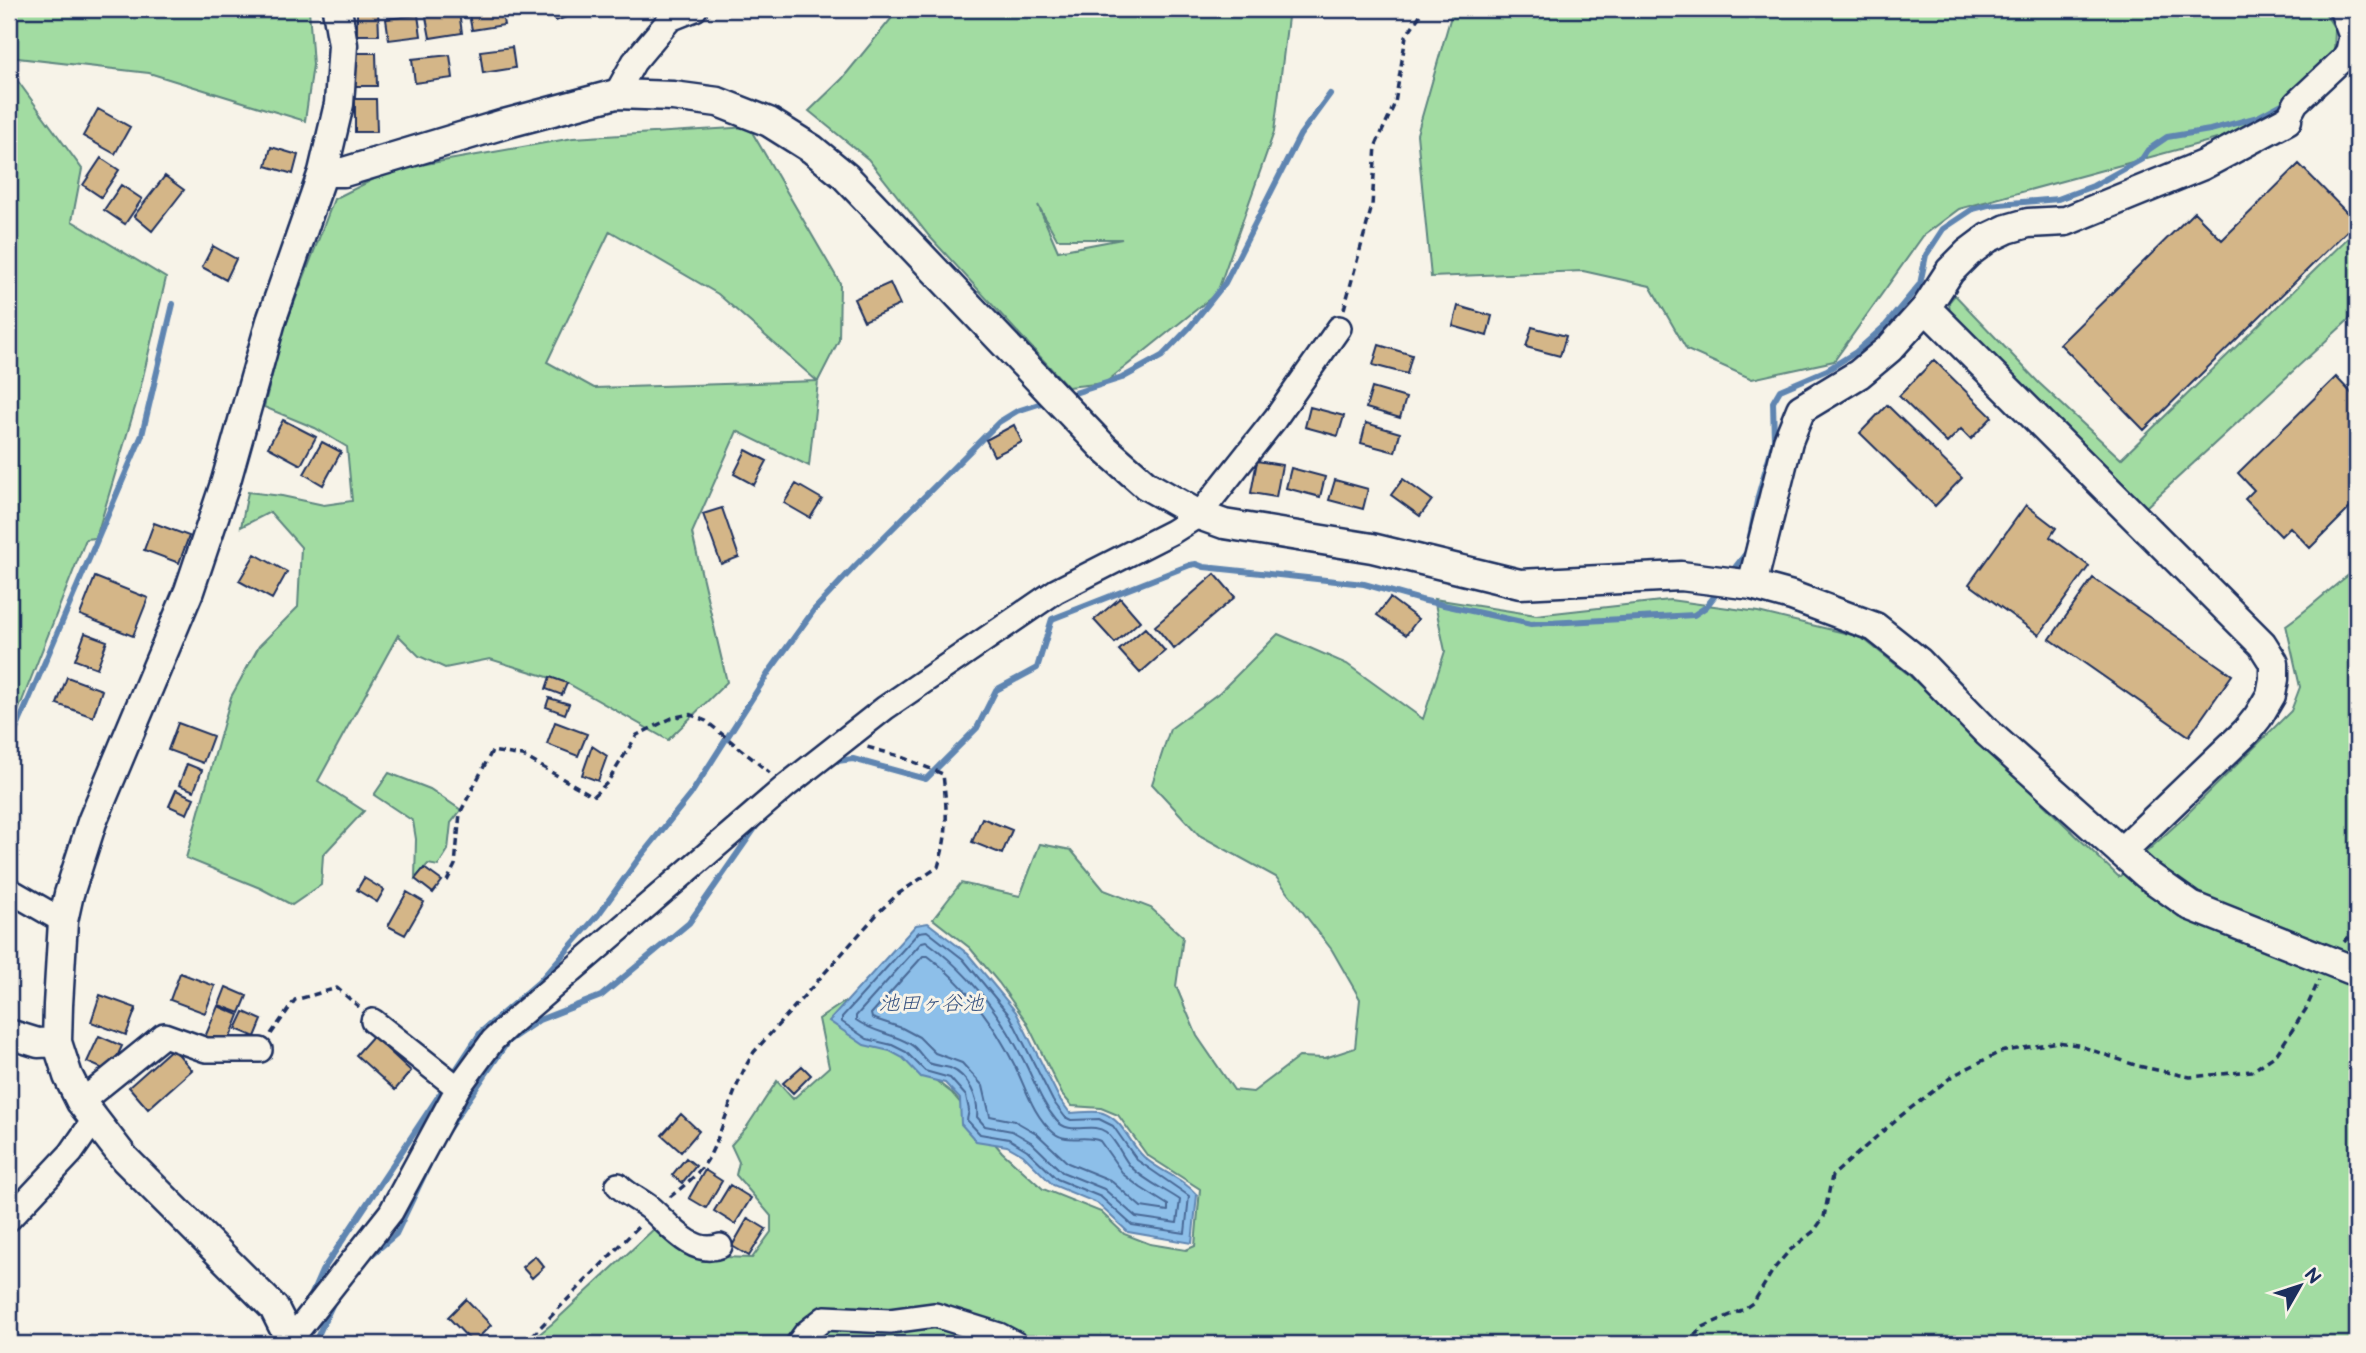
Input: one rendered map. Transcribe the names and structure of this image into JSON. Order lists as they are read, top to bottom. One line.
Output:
{"water":["池田ヶ谷池"],"north":"top right"}
